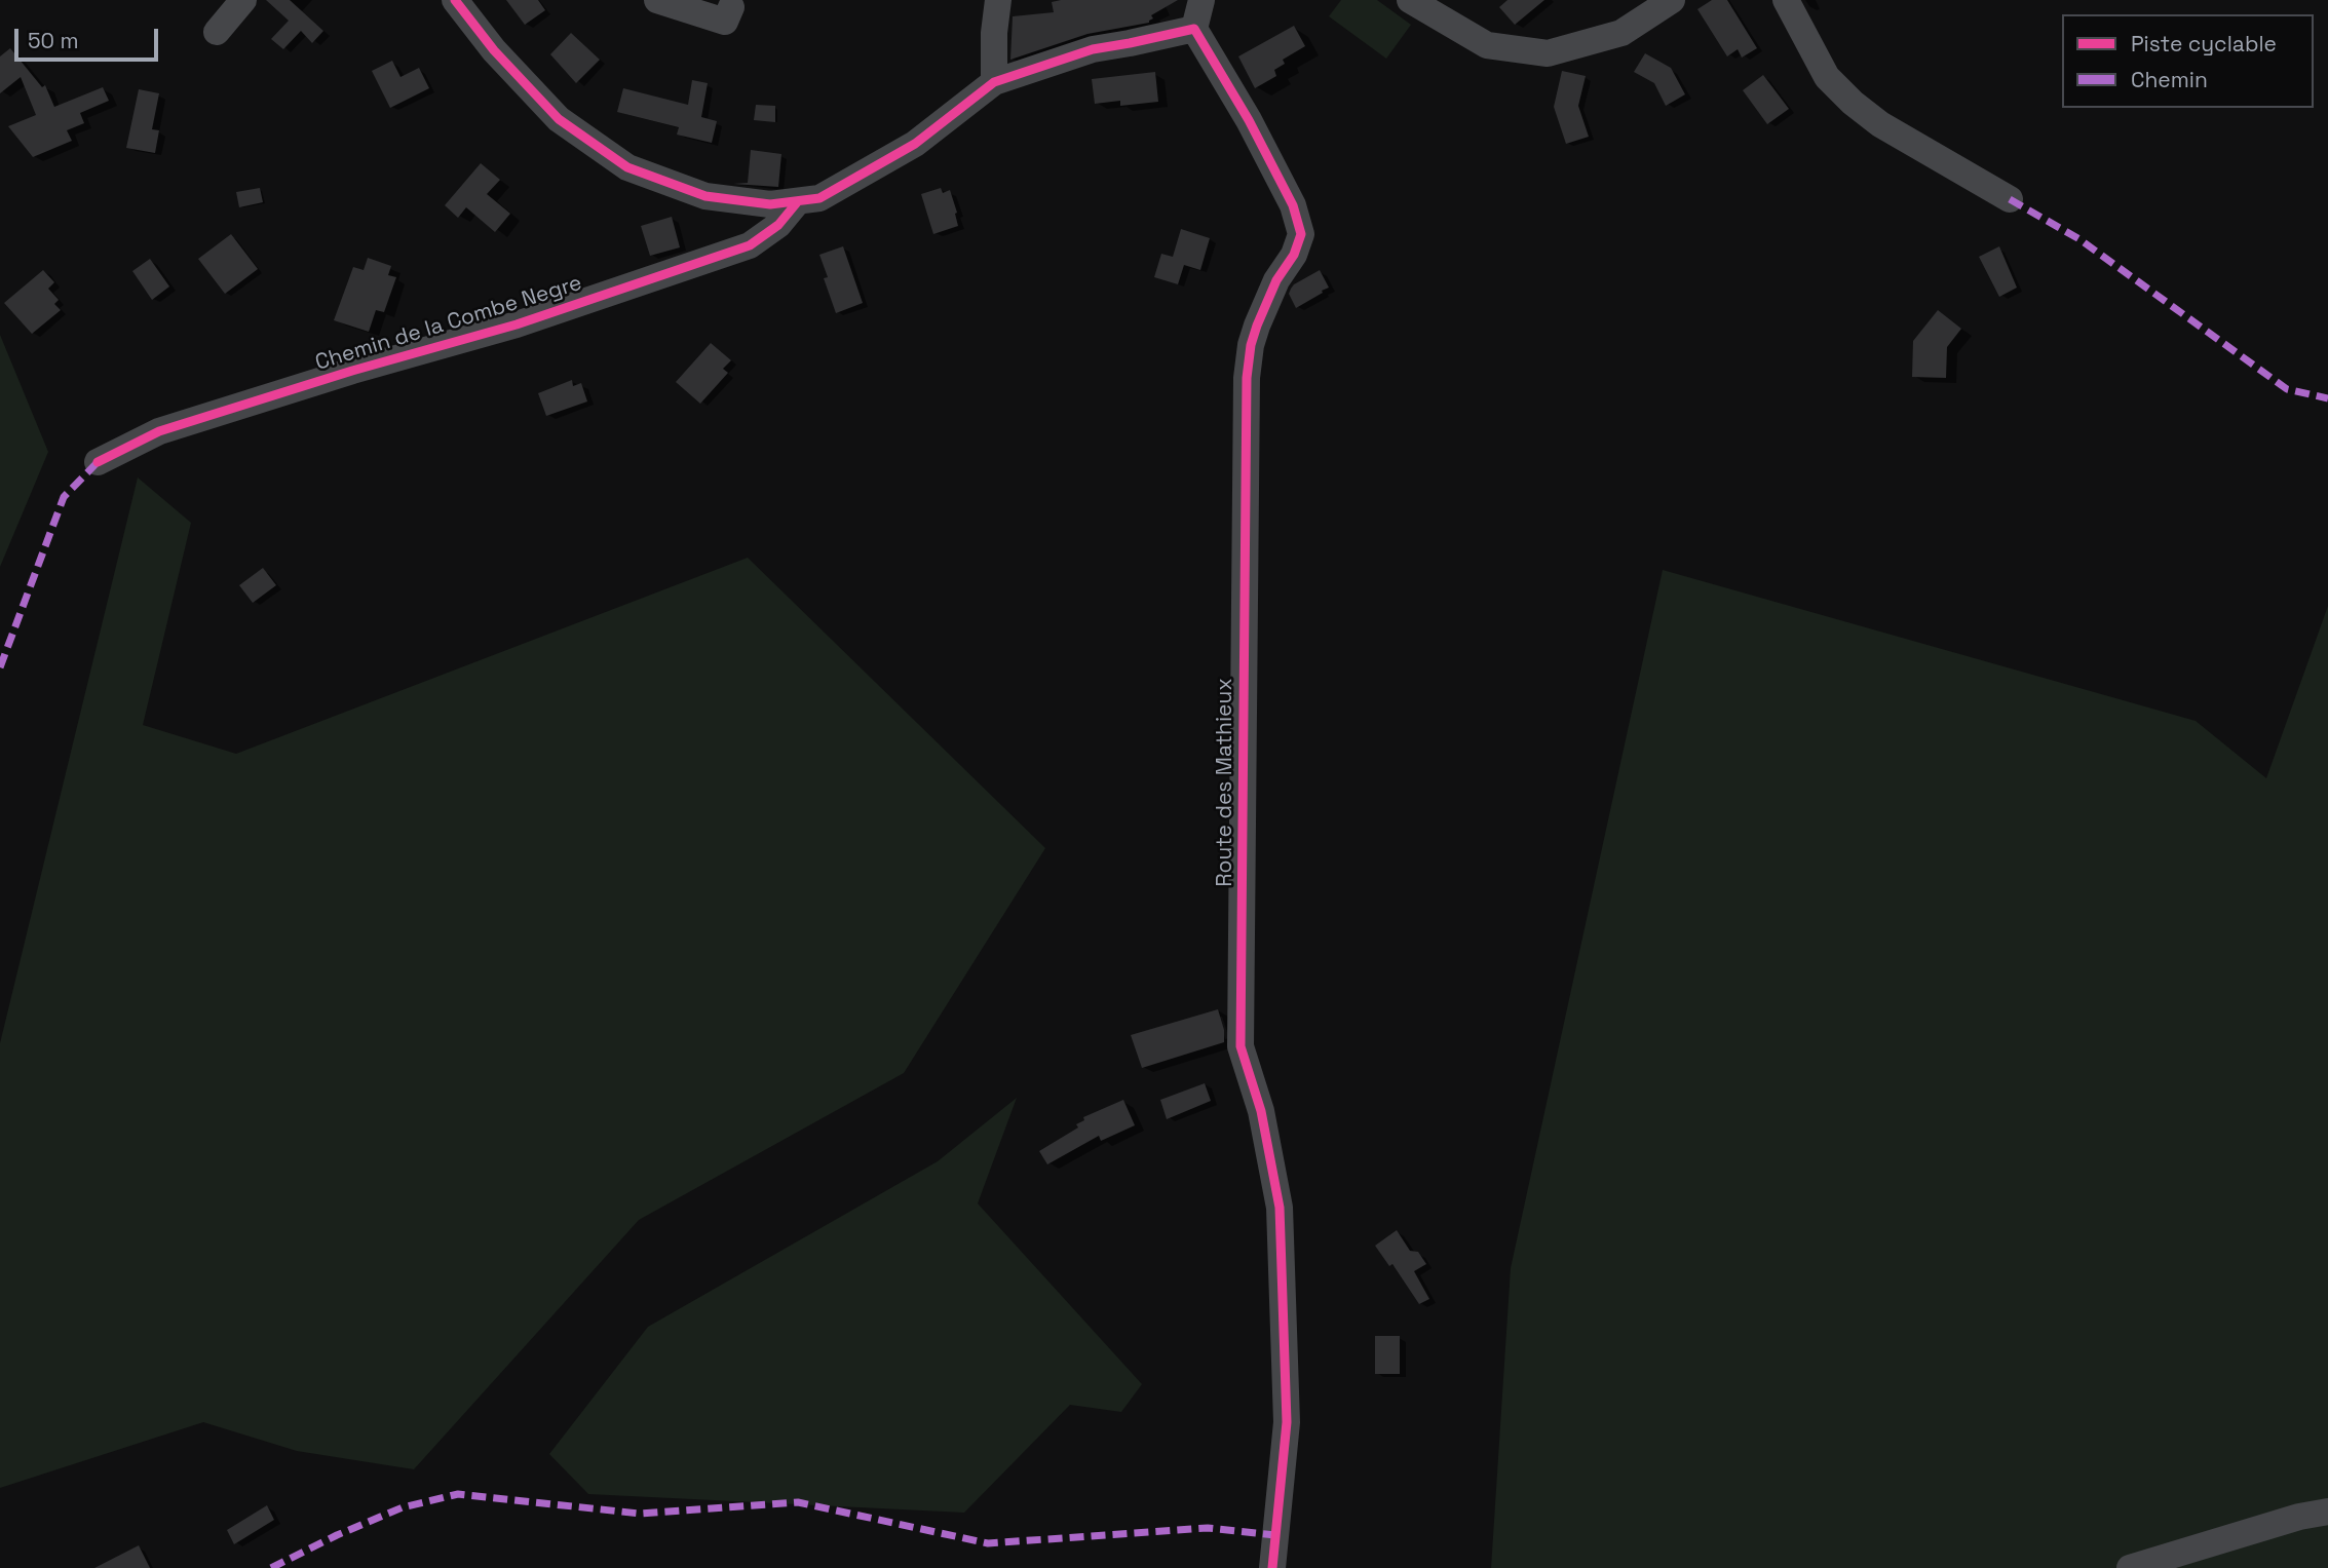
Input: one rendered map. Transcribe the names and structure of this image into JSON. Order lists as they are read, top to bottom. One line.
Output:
{"streets":{"street":["Chemin de la Combe Negre","Route des Mathieux"]},"legend":["Piste cyclable","Chemin"],"scale_bar":"50 m"}
